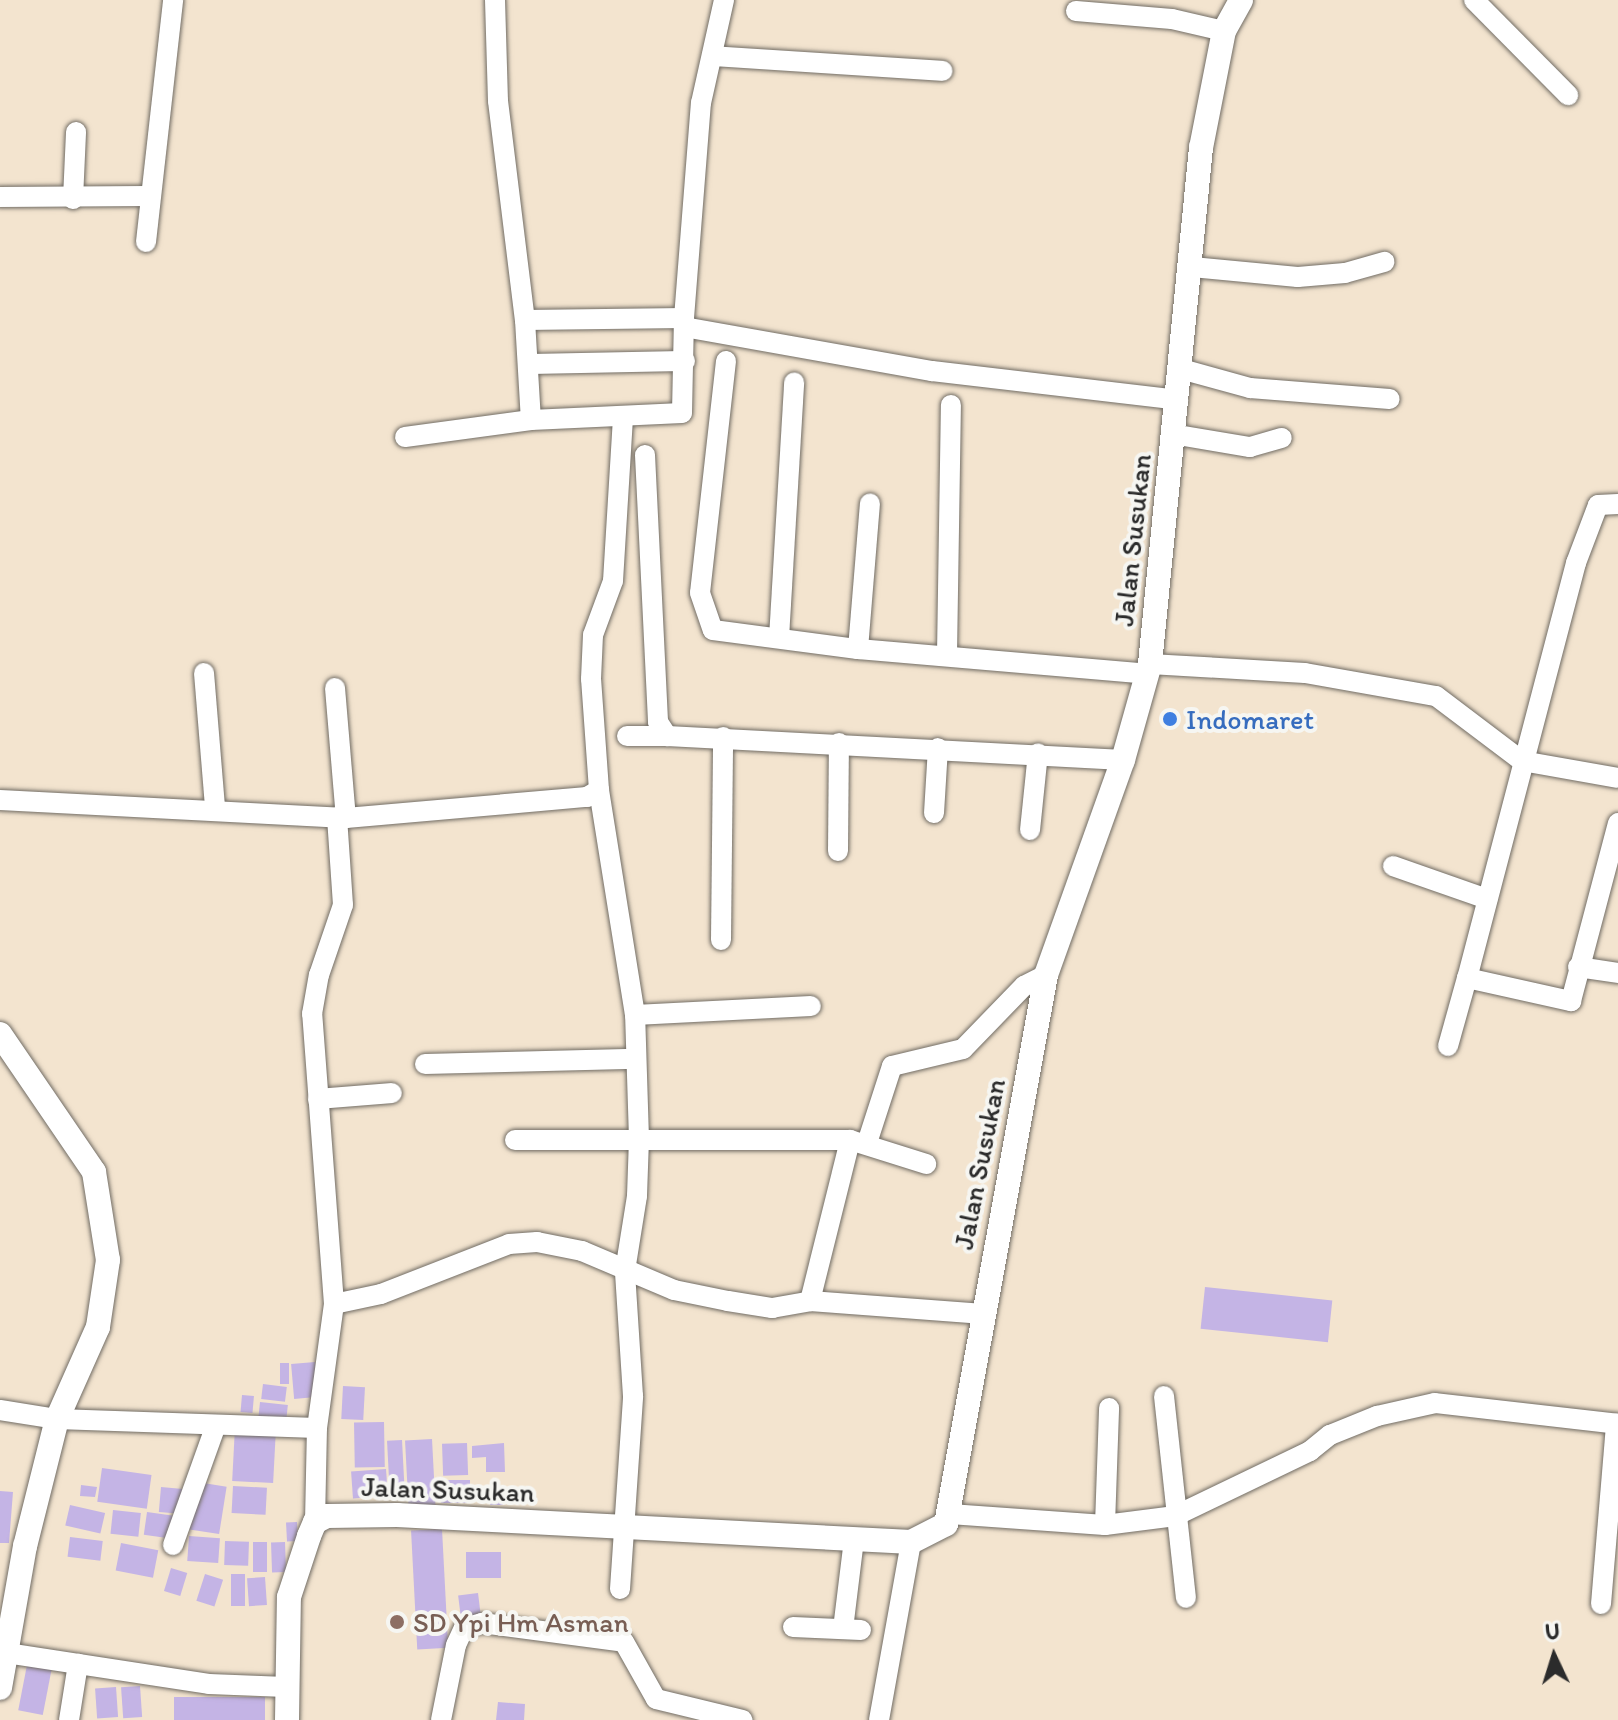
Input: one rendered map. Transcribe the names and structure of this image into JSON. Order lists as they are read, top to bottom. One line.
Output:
{"streets":{"street":["Jalan Susukan"]},"places":["Indomaret","SD Ypi Hm Asman"],"north":"top"}
